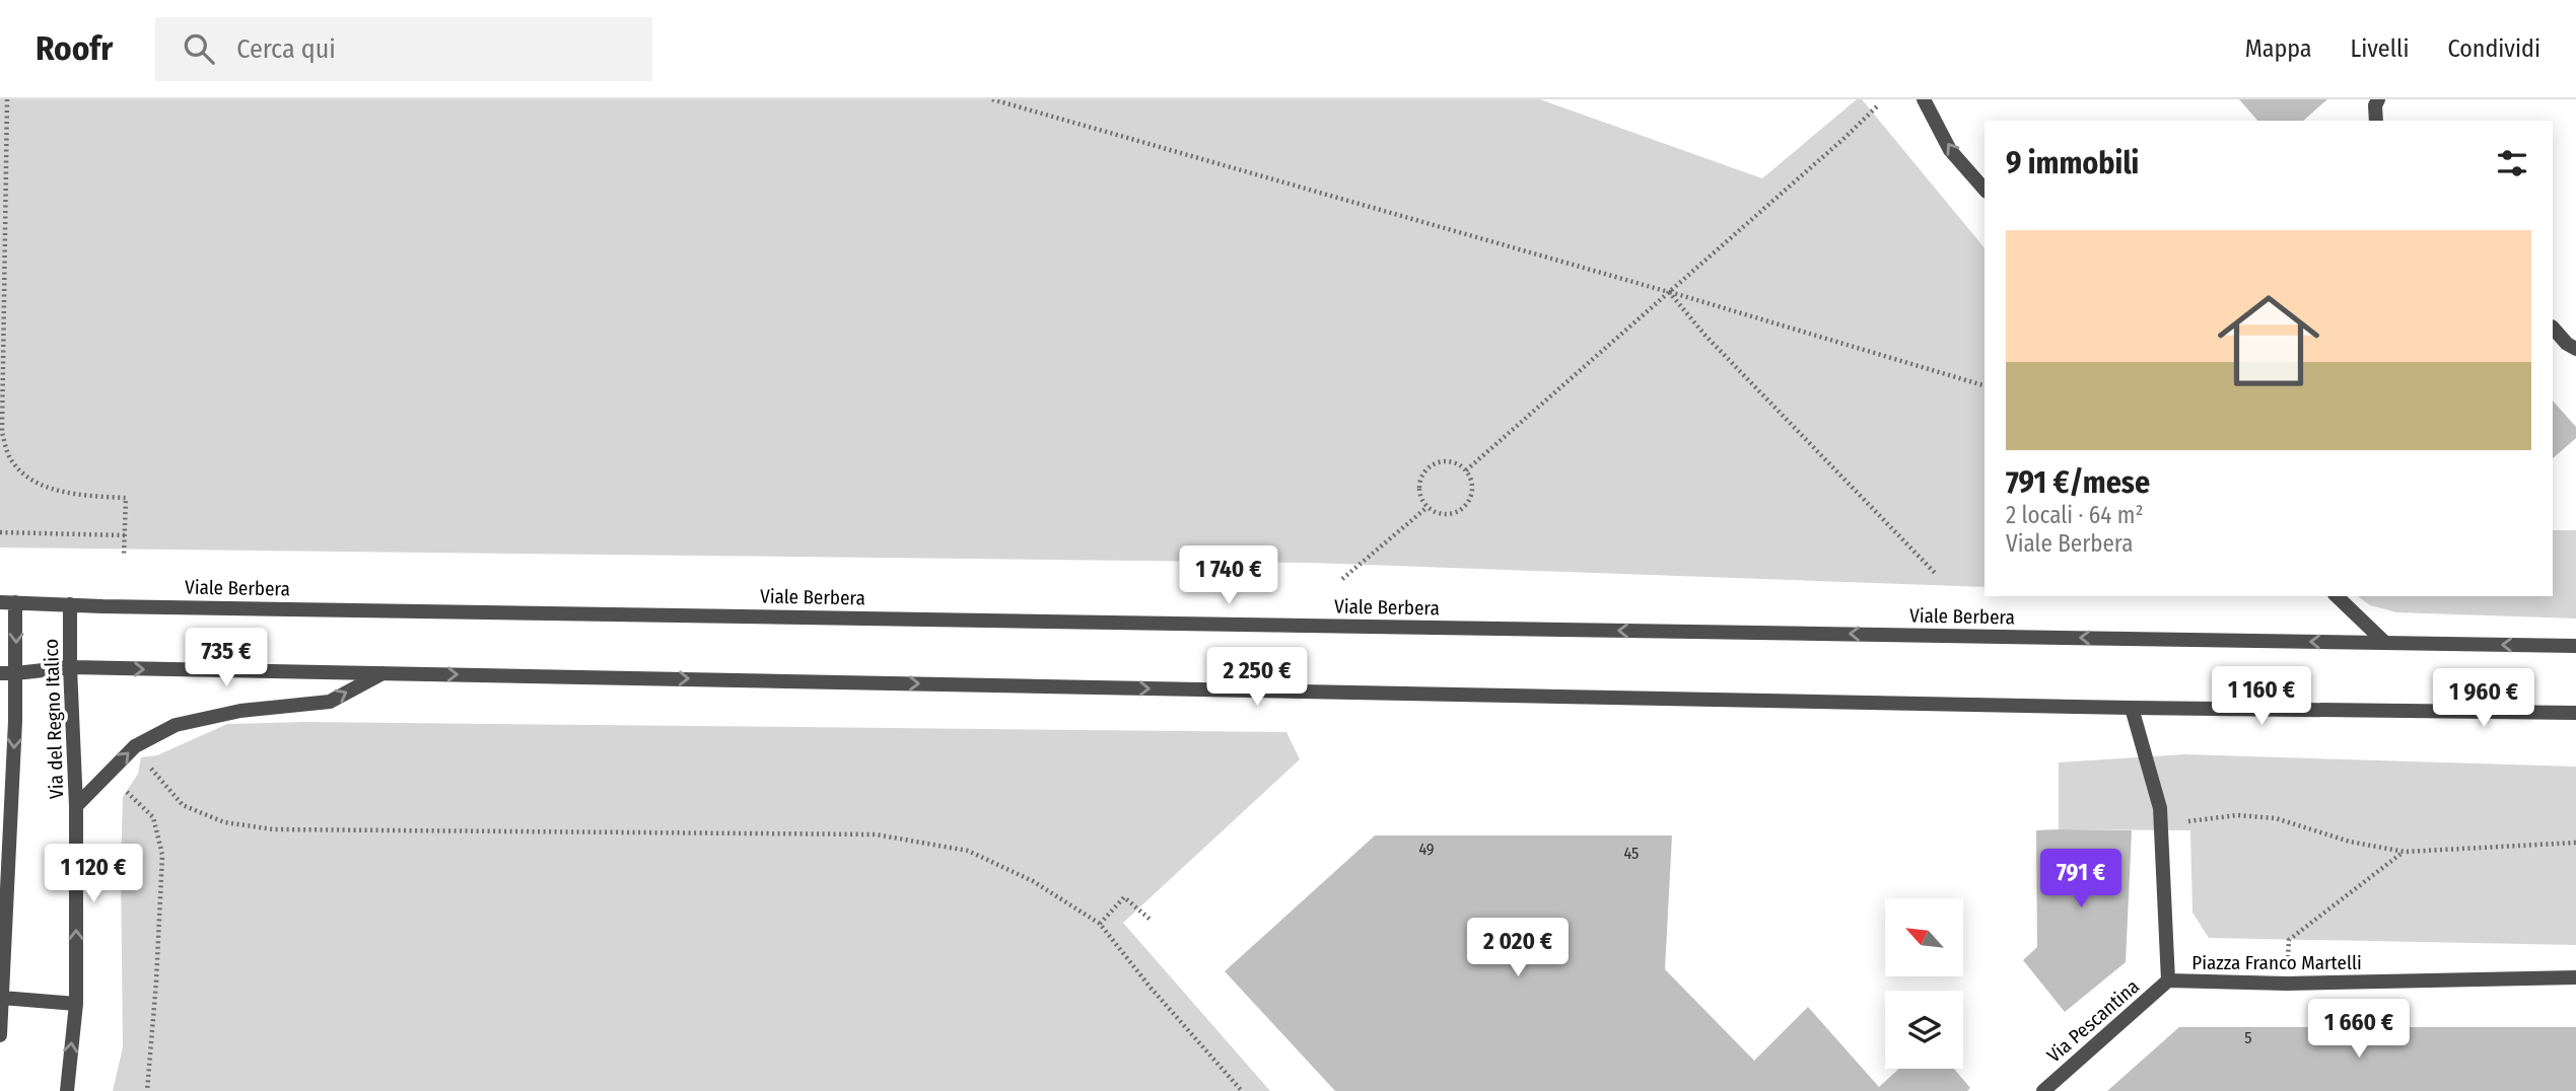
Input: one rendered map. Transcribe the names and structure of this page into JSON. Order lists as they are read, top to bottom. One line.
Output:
{"streets":{"street":["Viale Berbera","Via del Regno Italico","Piazza Franco Martelli","Via Pescantina"]},"crossings":[["Viale Berbera","Via del Regno Italico"],["Piazza Franco Martelli","Via Pescantina"]],"house_numbers":["49","45","5"],"north":"top left","page":{"header":"Roofr","search":"Cerca qui","nav":["Mappa","Livelli","Condividi"],"heading":"9 immobili","list":[{"name":"791 €/mese","note":"2 locali · 64 m² · Viale Berbera"}],"price":["1 740 €","735 €","2 250 €","1 160 €","1 960 €","1 120 €","791 €","2 020 €","1 660 €"]}}
